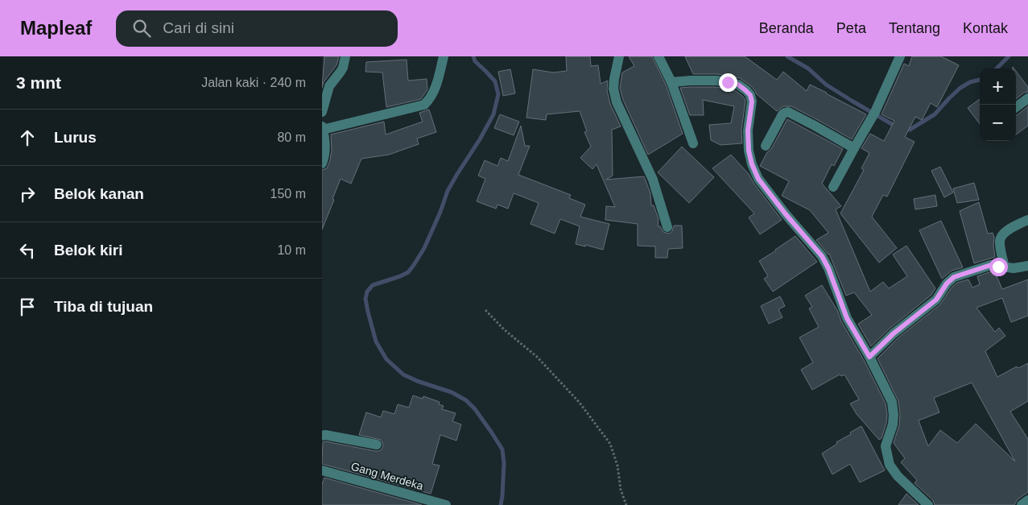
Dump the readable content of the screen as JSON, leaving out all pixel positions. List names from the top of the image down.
{
  "streets": {
    "street": ["Gang Merdeka"]
  },
  "page": {
    "header": "Mapleaf",
    "search": "Cari di sini",
    "nav": [
      "Beranda",
      "Peta",
      "Tentang",
      "Kontak"
    ],
    "heading": ["3 mnt", "Jalan kaki · 240 m"],
    "map_buttons": ["+", "−"],
    "list": [
      ["Lurus", "80 m"],
      ["Belok kanan", "150 m"],
      ["Belok kiri", "10 m"],
      "Tiba di tujuan"
    ]
  }
}
